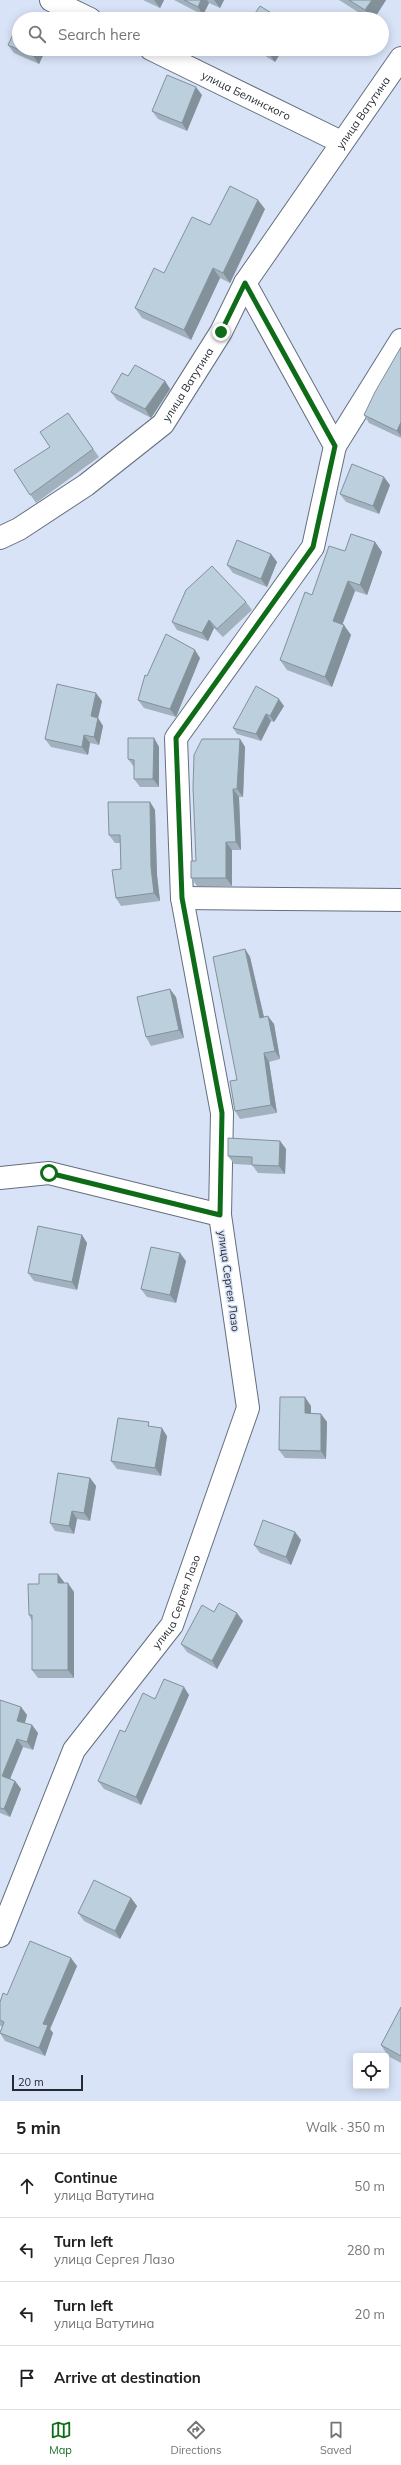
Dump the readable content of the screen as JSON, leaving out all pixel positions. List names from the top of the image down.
{
  "streets": {
    "street": ["улица Белинского", "улица Ватутина", "улица Сергея Лазо"]
  },
  "crossings": [
    ["улица Белинского", "улица Ватутина"]
  ],
  "scale_bar": "20 m",
  "page": {
    "search": "Search here",
    "scale": "20 m",
    "heading": ["5 min", "Walk · 350 m"],
    "list": [
      ["Continue", "улица Ватутина", "50 m"],
      ["Turn left", "улица Сергея Лазо", "280 m"],
      ["Turn left", "улица Ватутина", "20 m"],
      "Arrive at destination"
    ],
    "nav": ["Map", "Directions", "Saved"]
  }
}
